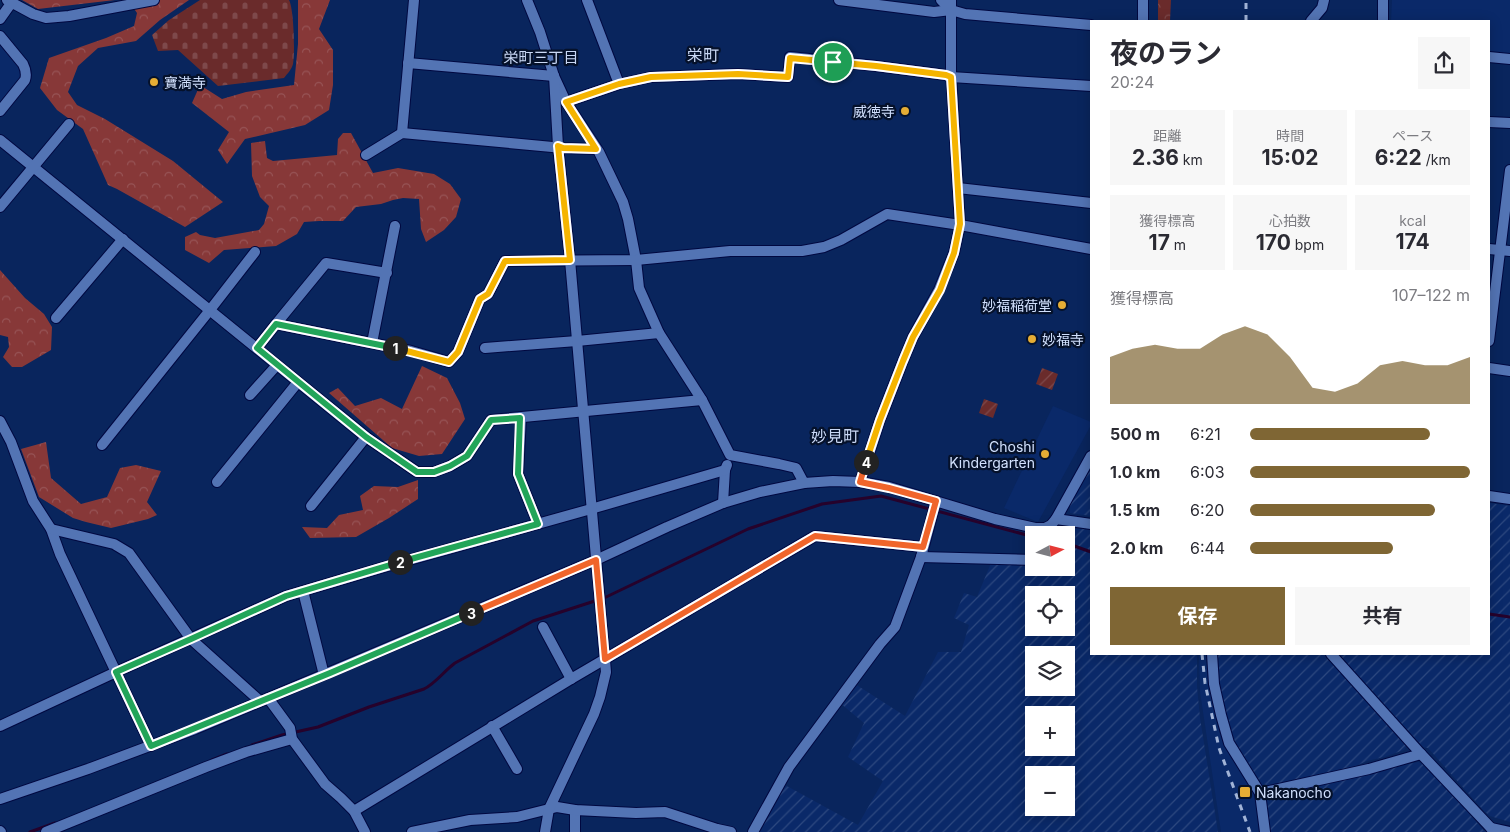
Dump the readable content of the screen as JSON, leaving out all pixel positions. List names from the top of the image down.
{
  "districts": ["栄町", "栄町三丁目", "妙見町"],
  "places": {
    "other": [
      "寶満寺",
      "威徳寺",
      "妙福稲荷堂",
      "妙福寺",
      "Choshi Kindergarten"
    ],
    "transit": ["Nakanocho"]
  },
  "north": "right",
  "page": {
    "heading": ["夜のラン", "20:24"],
    "stats": [
      ["距離", "2.36 km"],
      ["時間", "15:02"],
      ["ペース", "6:22 /km"],
      ["獲得標高", "17 m"],
      ["心拍数", "170 bpm"],
      ["kcal", "174"]
    ],
    "chart": ["獲得標高", "107–122 m"],
    "pins": [
      "1",
      "4",
      "2",
      "3"
    ],
    "list": [
      {
        "name": "500 m",
        "note": "6:21"
      },
      {
        "name": "1.0 km",
        "note": "6:03"
      },
      {
        "name": "1.5 km",
        "note": "6:20"
      },
      {
        "name": "2.0 km",
        "note": "6:44"
      }
    ],
    "map_buttons": ["+", "−"],
    "buttons": ["保存", "共有"]
  }
}
